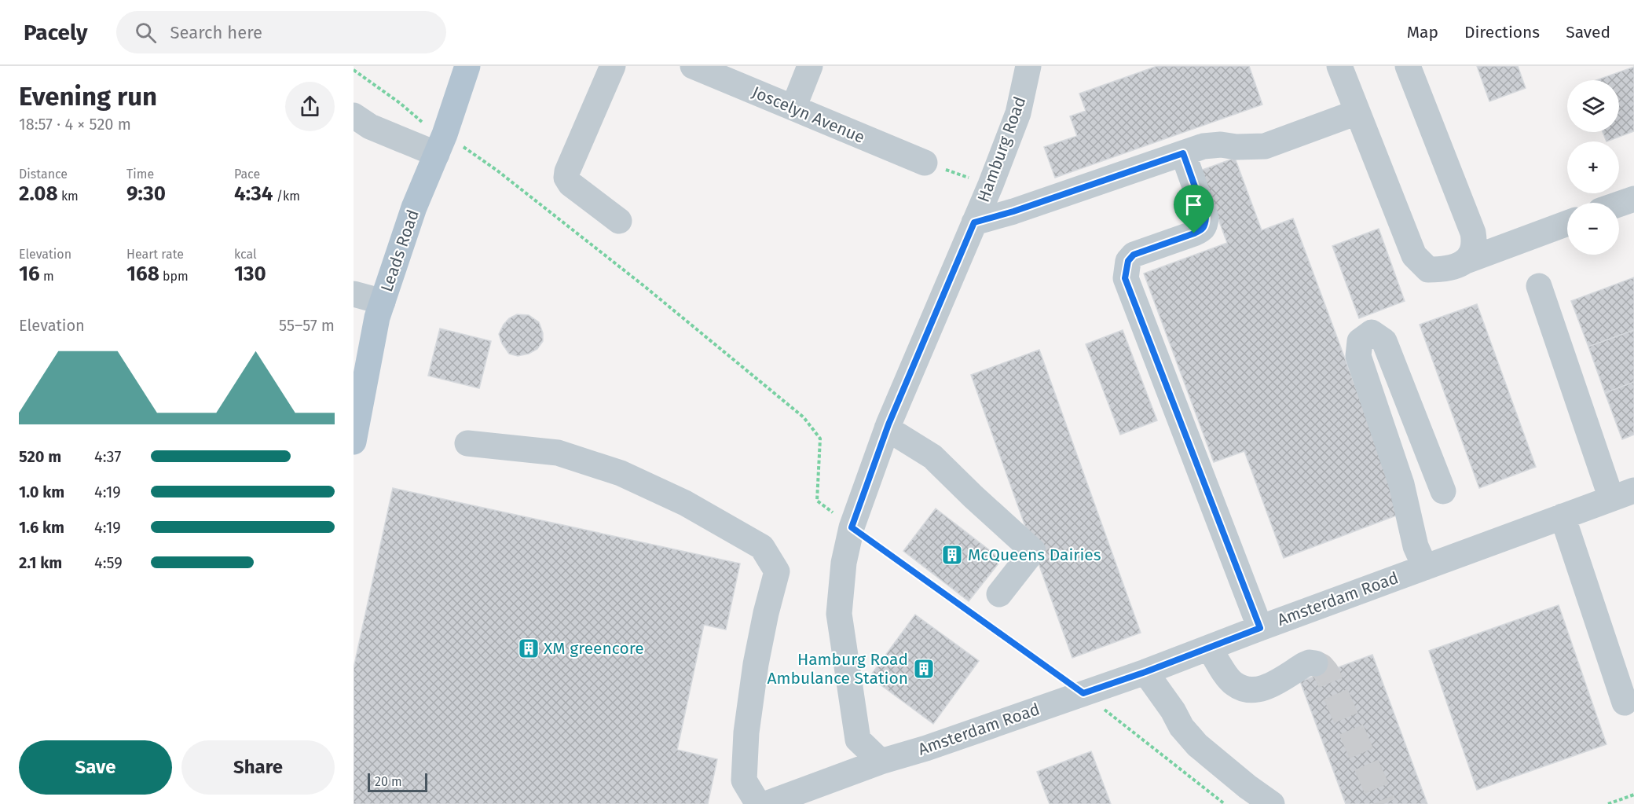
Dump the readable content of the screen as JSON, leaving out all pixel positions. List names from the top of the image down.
{
  "streets": {
    "main road": ["Leads Road"],
    "street": ["Joscelyn Avenue", "Hamburg Road", "Amsterdam Road"]
  },
  "crossings": [
    ["Hamburg Road", "Amsterdam Road"]
  ],
  "places": {
    "building": ["McQueens Dairies", "XM greencore", "Hamburg Road Ambulance Station"]
  },
  "scale_bar": "20 m",
  "page": {
    "header": "Pacely",
    "search": "Search here",
    "nav": ["Map", "Directions", "Saved"],
    "heading": ["Evening run", "18:57 · 4 × 520 m"],
    "map_buttons": ["+", "−"],
    "stats": [
      ["Distance", "2.08 km"],
      ["Time", "9:30"],
      ["Pace", "4:34 /km"],
      ["Elevation", "16 m"],
      ["Heart rate", "168 bpm"],
      ["kcal", "130"]
    ],
    "chart": ["Elevation", "55–57 m"],
    "list": [
      {
        "name": "520 m",
        "note": "4:37"
      },
      {
        "name": "1.0 km",
        "note": "4:19"
      },
      {
        "name": "1.6 km",
        "note": "4:19"
      },
      {
        "name": "2.1 km",
        "note": "4:59"
      }
    ],
    "buttons": ["Save", "Share"],
    "scale": "20 m"
  }
}
